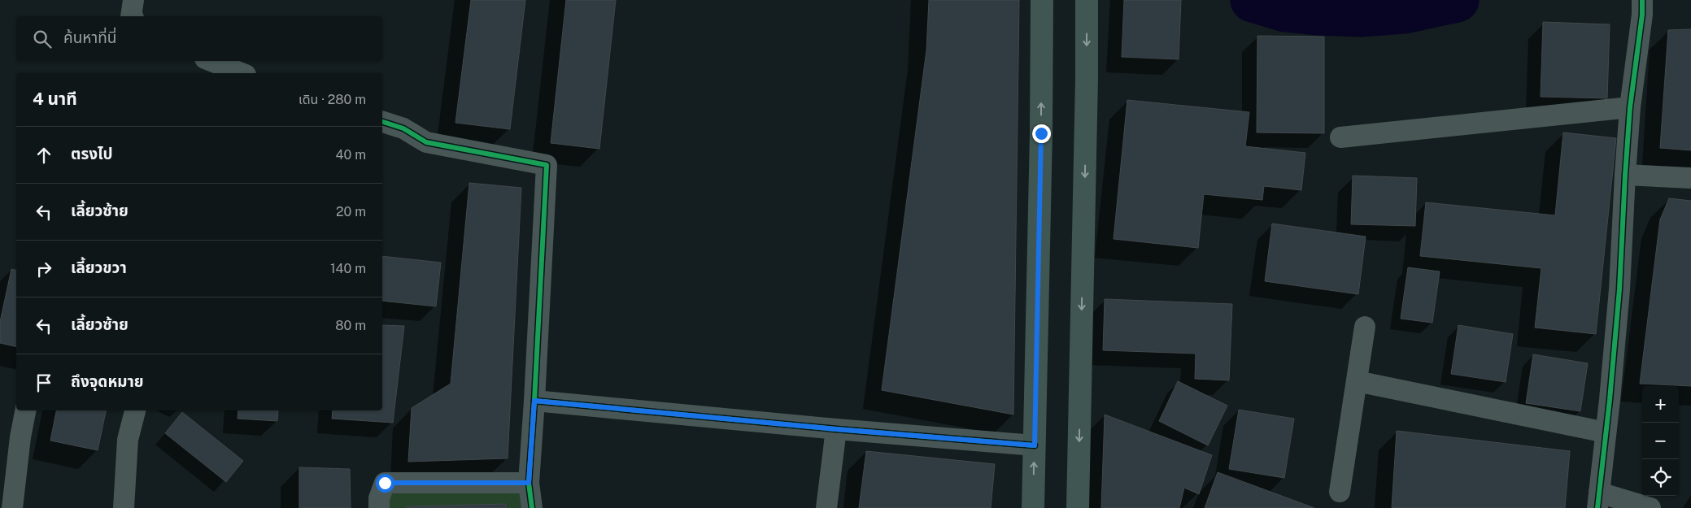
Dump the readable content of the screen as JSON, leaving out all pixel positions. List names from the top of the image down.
{
  "page": {
    "search": "ค้นหาที่นี่",
    "heading": ["4 นาที", "เดิน · 280 m"],
    "list": [
      ["ตรงไป", "40 m"],
      ["เลี้ยวซ้าย", "20 m"],
      ["เลี้ยวขวา", "140 m"],
      ["เลี้ยวซ้าย", "80 m"],
      "ถึงจุดหมาย"
    ],
    "map_buttons": ["+", "−"]
  }
}
